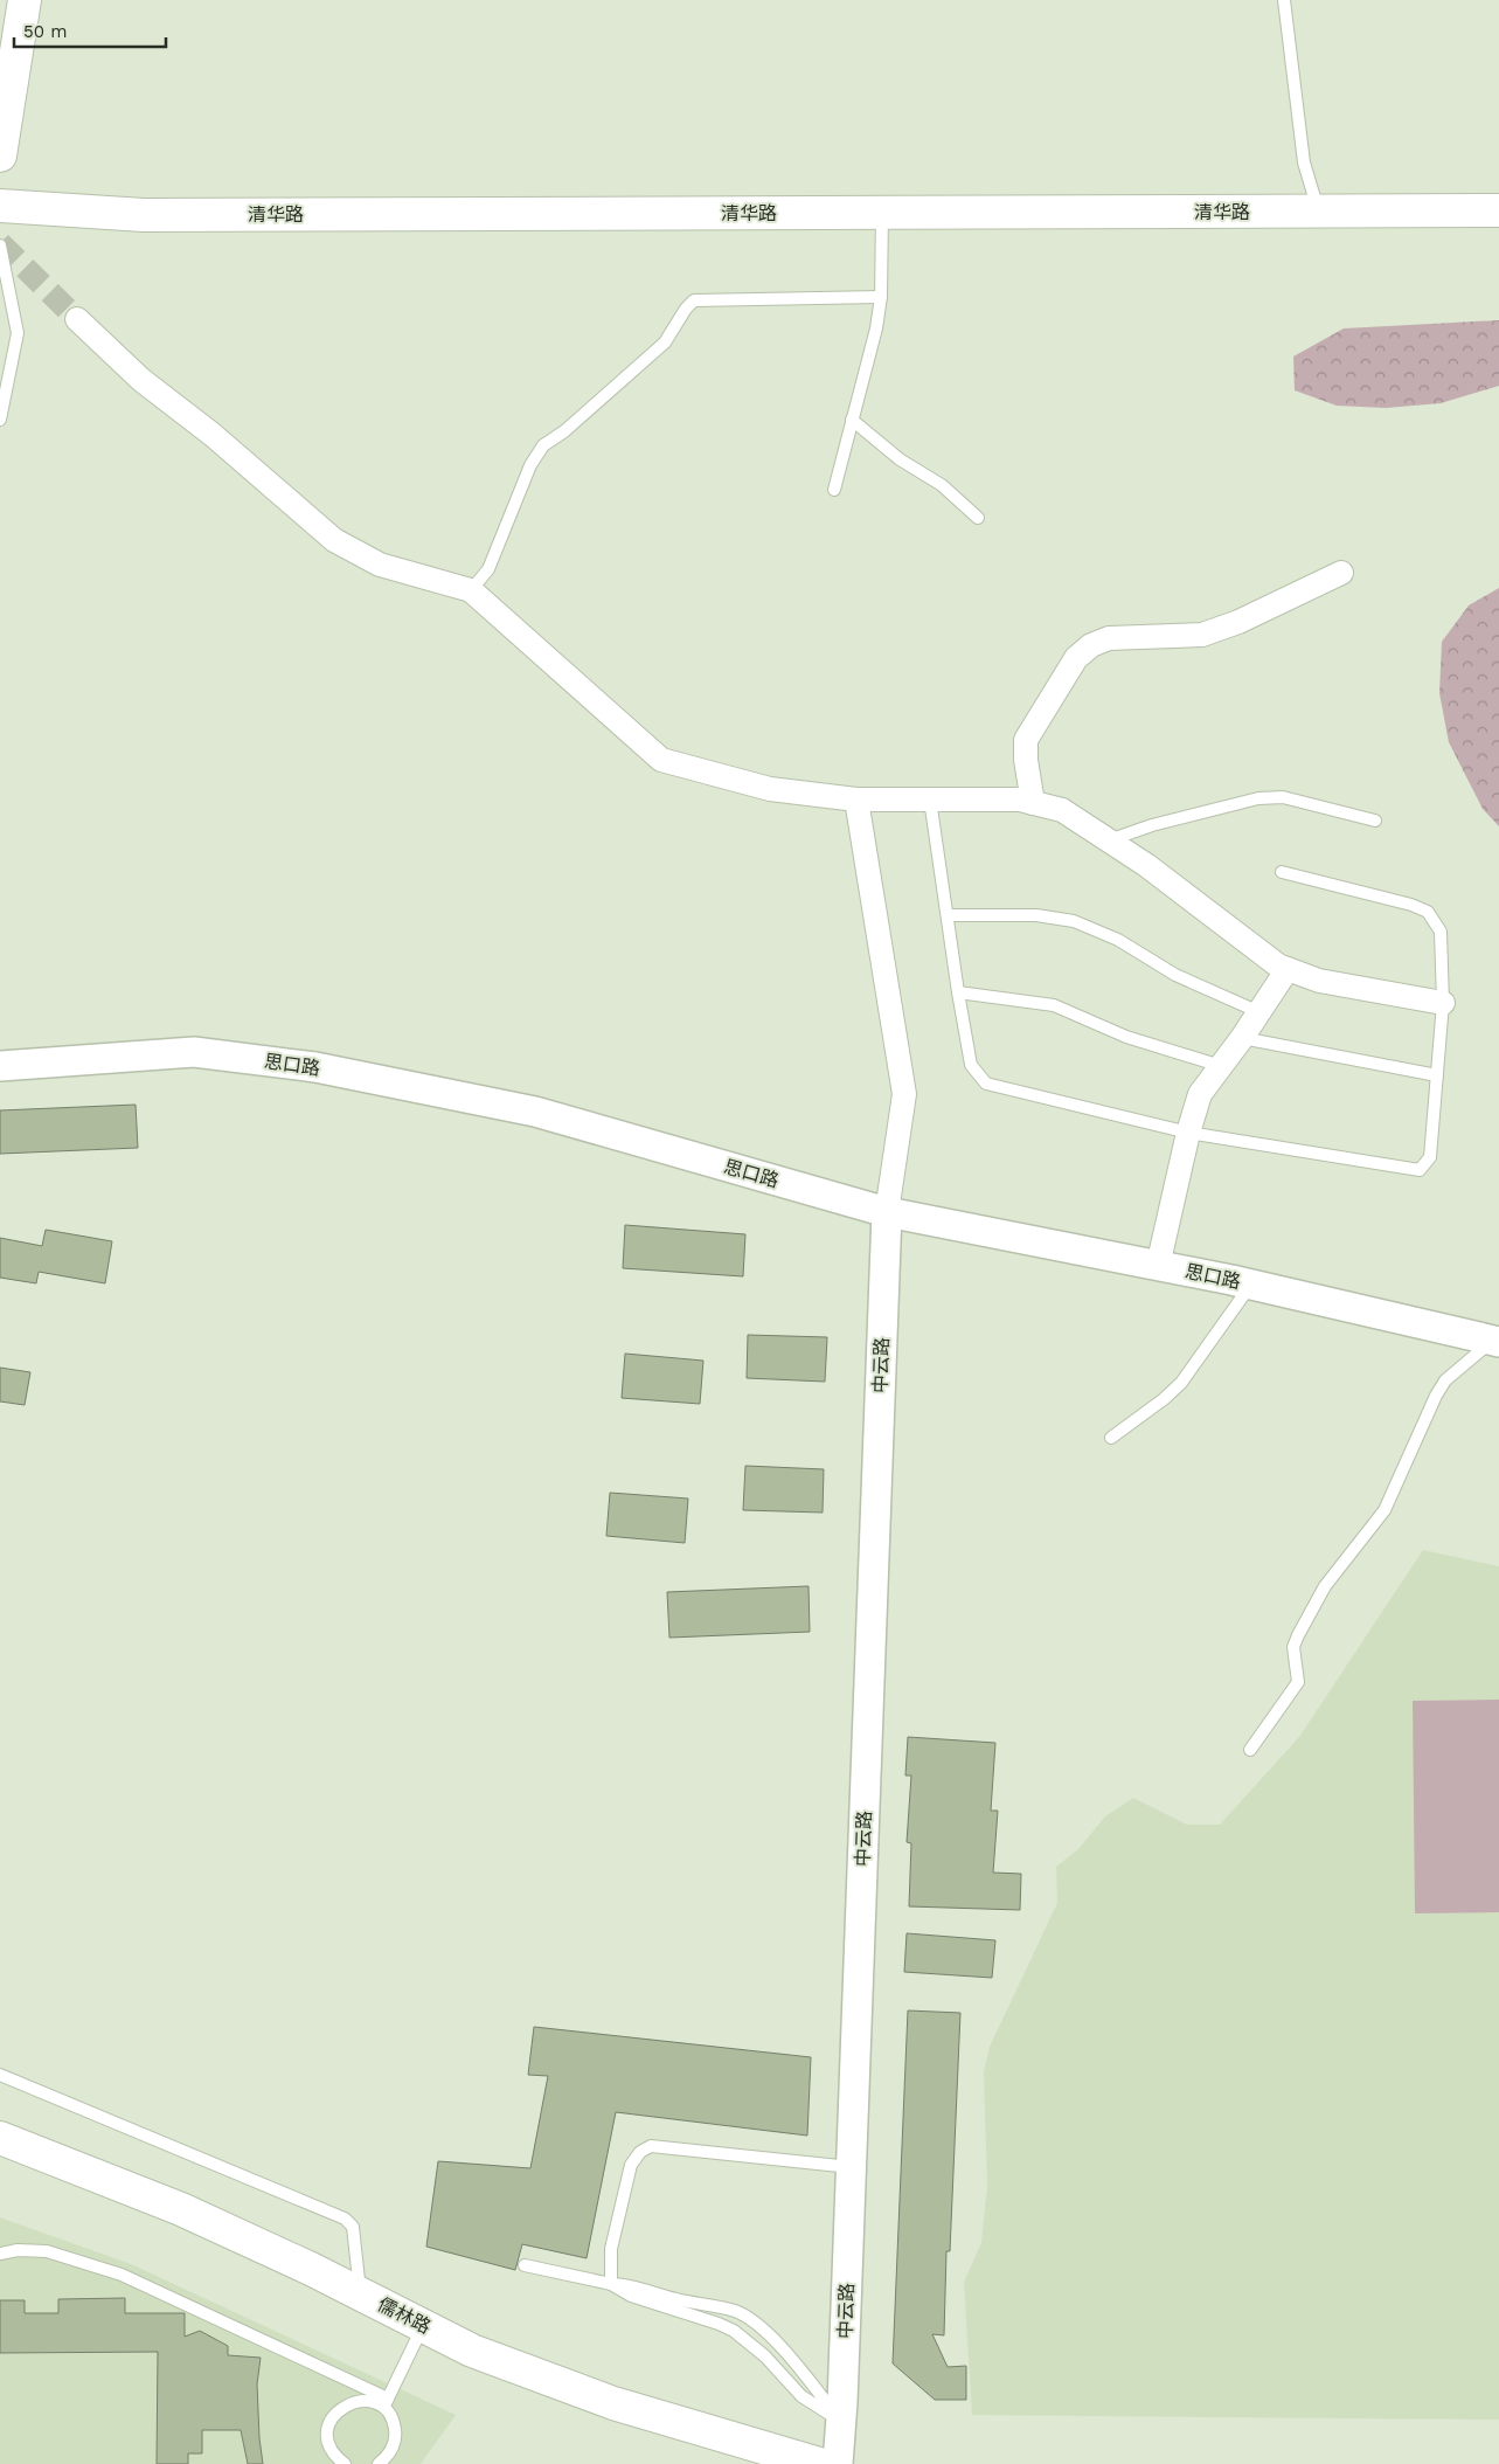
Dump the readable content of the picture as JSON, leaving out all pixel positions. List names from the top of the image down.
{
  "streets": {
    "main road": ["清华路", "儒林路"],
    "street": ["思口路", "中云路"]
  },
  "crossings": [
    ["思口路", "中云路"]
  ],
  "scale_bar": "50 m"
}
